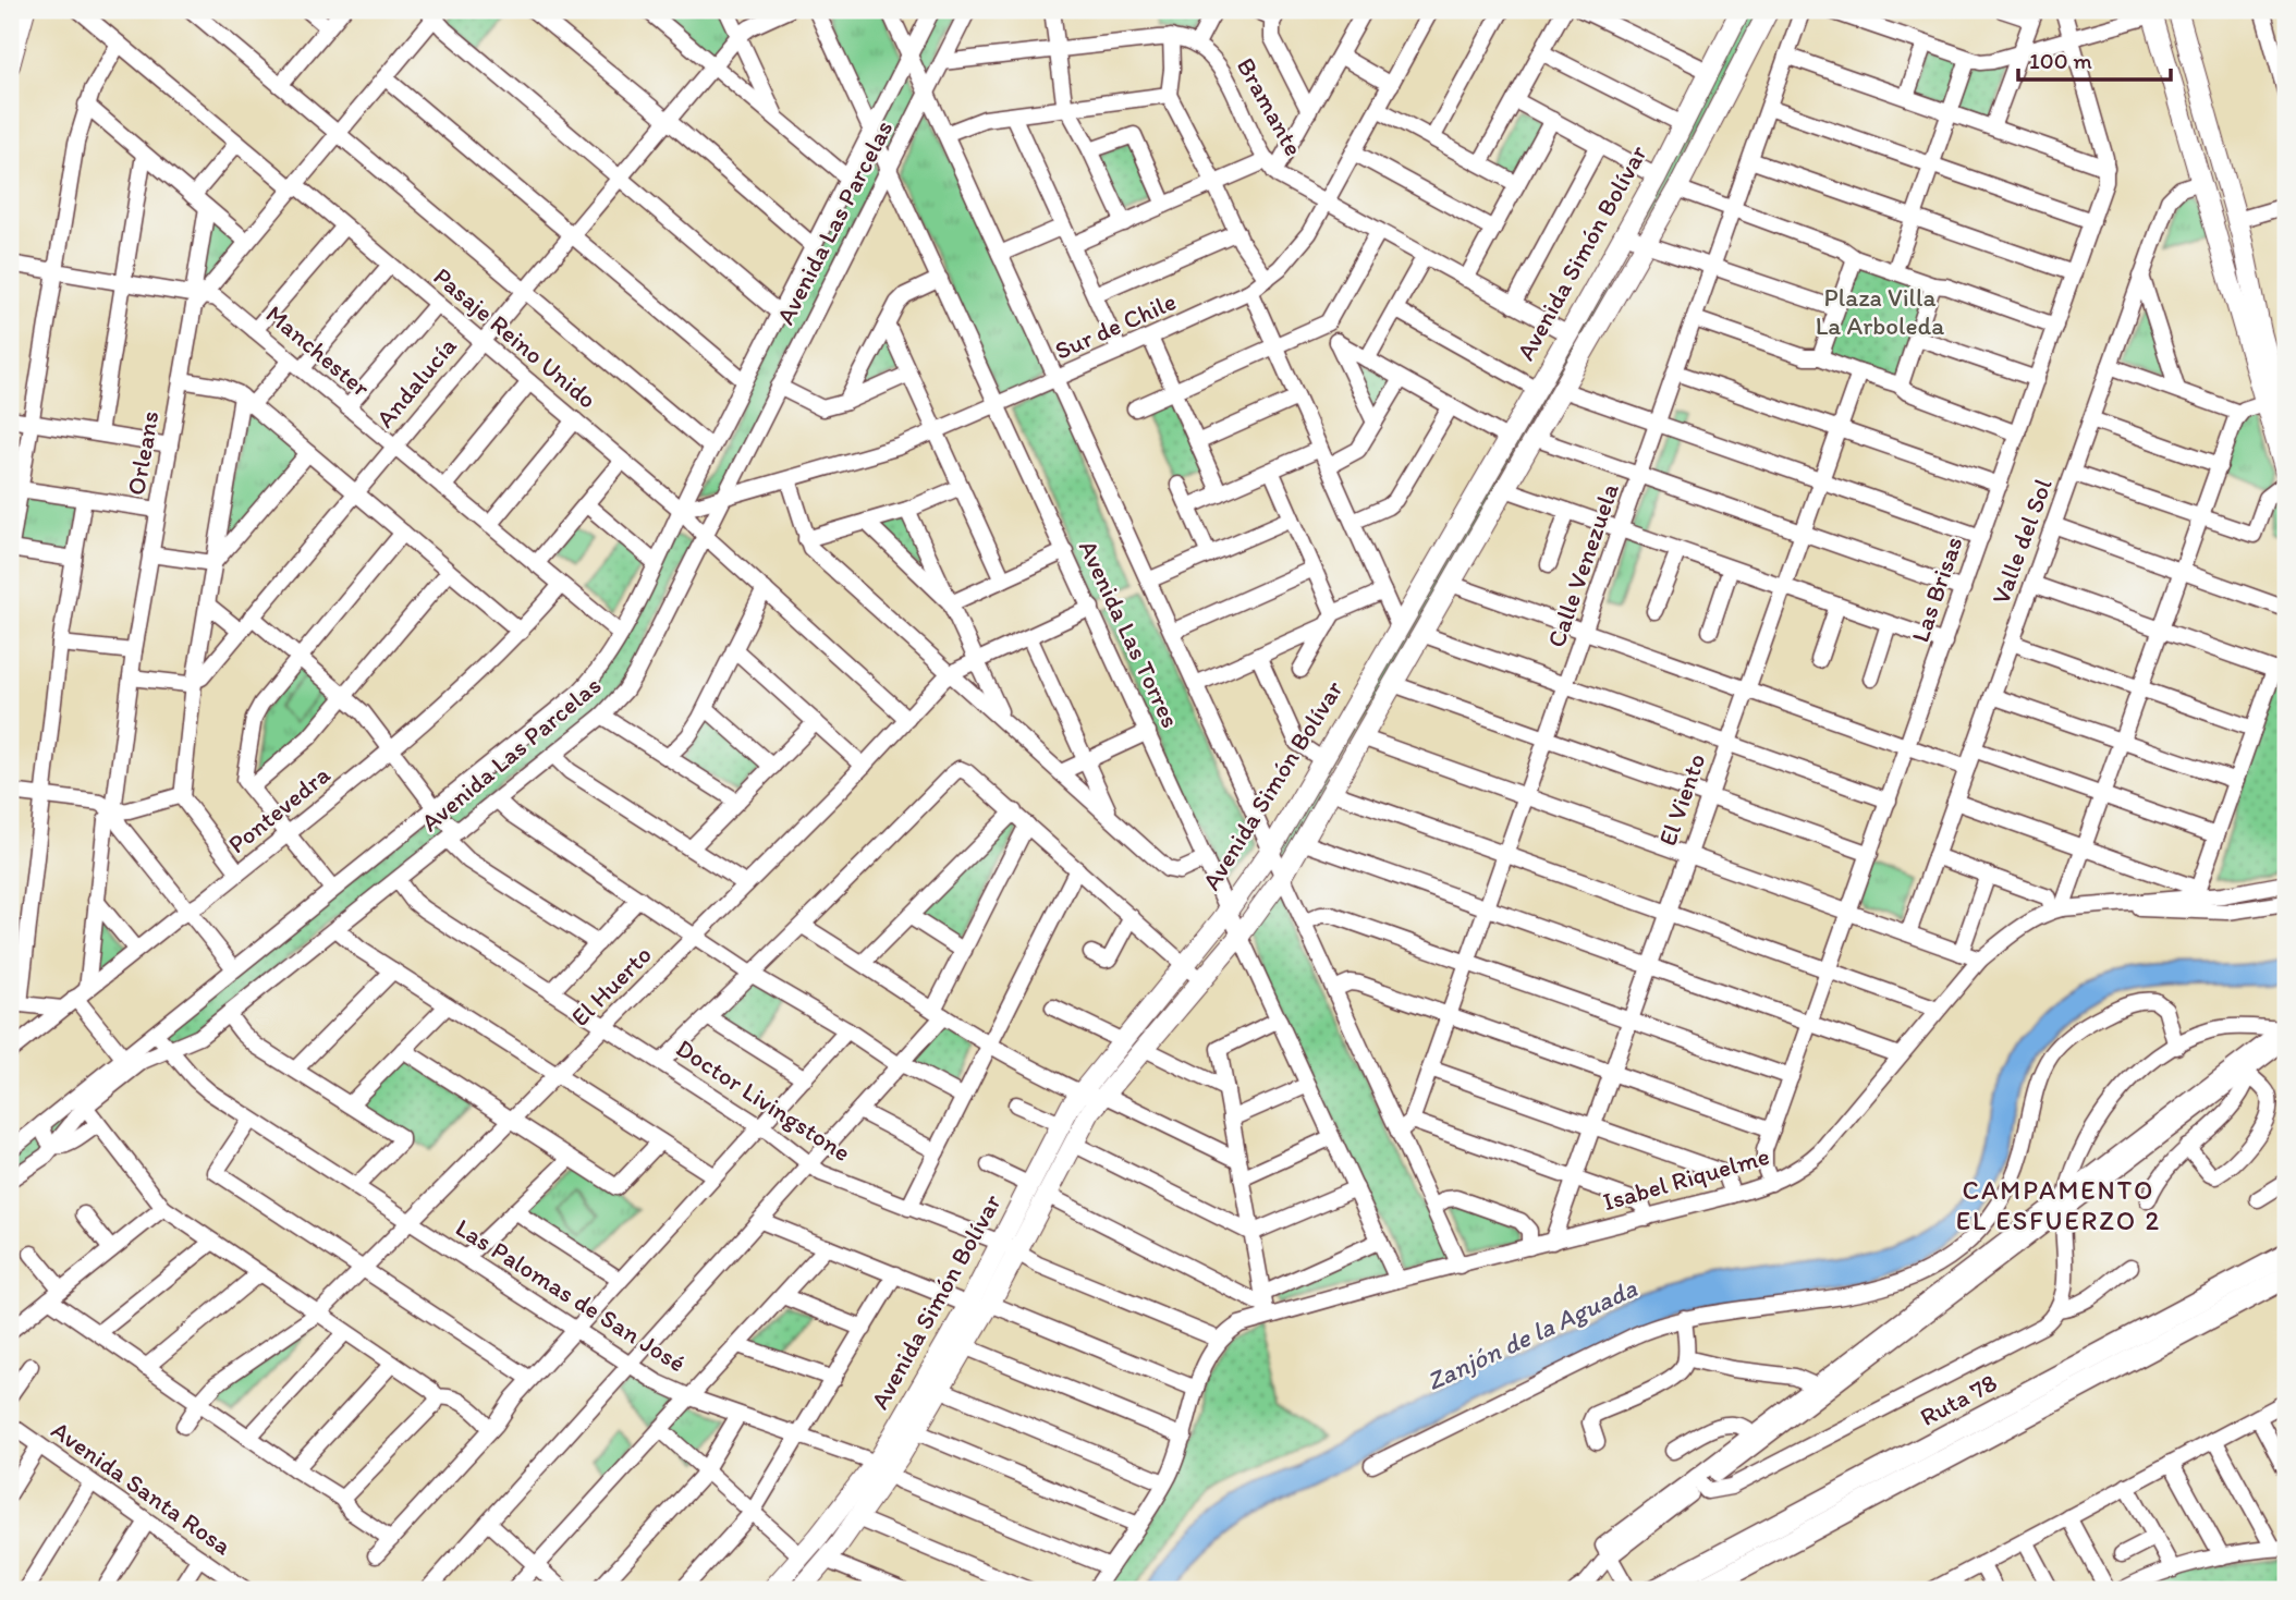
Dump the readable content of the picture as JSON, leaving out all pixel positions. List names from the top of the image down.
{
  "streets": {
    "highway": ["Ruta 78"],
    "main road": ["Avenida Simón Bolívar"],
    "street": [
      "Bramante",
      "Avenida Las Parcelas",
      "Sur de Chile",
      "Pasaje Reino Unido",
      "Manchester",
      "Andalucía",
      "Orleans",
      "Valle del Sol",
      "Calle Venezuela",
      "Las Brisas",
      "Avenida Las Torres",
      "El Viento",
      "Pontevedra",
      "El Huerto",
      "Doctor Livingstone",
      "Isabel Riquelme",
      "Las Palomas de San José",
      "Avenida Santa Rosa"
    ]
  },
  "crossings": [
    ["Bramante", "Avenida Las Parcelas"],
    ["Bramante", "Avenida Simón Bolívar"],
    ["Bramante", "Sur de Chile"],
    ["Avenida Las Parcelas", "Sur de Chile"],
    ["Avenida Las Parcelas", "Pasaje Reino Unido"],
    ["Avenida Las Parcelas", "Manchester"],
    ["Avenida Las Parcelas", "Avenida Las Torres"],
    ["Avenida Las Parcelas", "Doctor Livingstone"],
    ["Avenida Las Parcelas", "Las Palomas de San José"],
    ["Avenida Simón Bolívar", "Avenida Las Torres"],
    ["Avenida Simón Bolívar", "Doctor Livingstone"],
    ["Avenida Simón Bolívar", "Las Palomas de San José"],
    ["Sur de Chile", "Pasaje Reino Unido"],
    ["Sur de Chile", "Avenida Las Torres"],
    ["Pasaje Reino Unido", "Andalucía"],
    ["Pasaje Reino Unido", "Orleans"],
    ["Pasaje Reino Unido", "El Huerto"],
    ["Manchester", "Andalucía"],
    ["Manchester", "Orleans"],
    ["Manchester", "Pontevedra"],
    ["Orleans", "Pontevedra"],
    ["Las Brisas", "Isabel Riquelme"],
    ["Avenida Las Torres", "El Huerto"],
    ["Avenida Las Torres", "Isabel Riquelme"],
    ["El Viento", "Isabel Riquelme"],
    ["El Huerto", "Doctor Livingstone"],
    ["El Huerto", "Las Palomas de San José"]
  ],
  "districts": ["CAMPAMENTO EL ESFUERZO 2"],
  "water": ["Zanjón de la Aguada"],
  "parks": ["Plaza Villa La Arboleda"],
  "scale_bar": "100 m"
}
